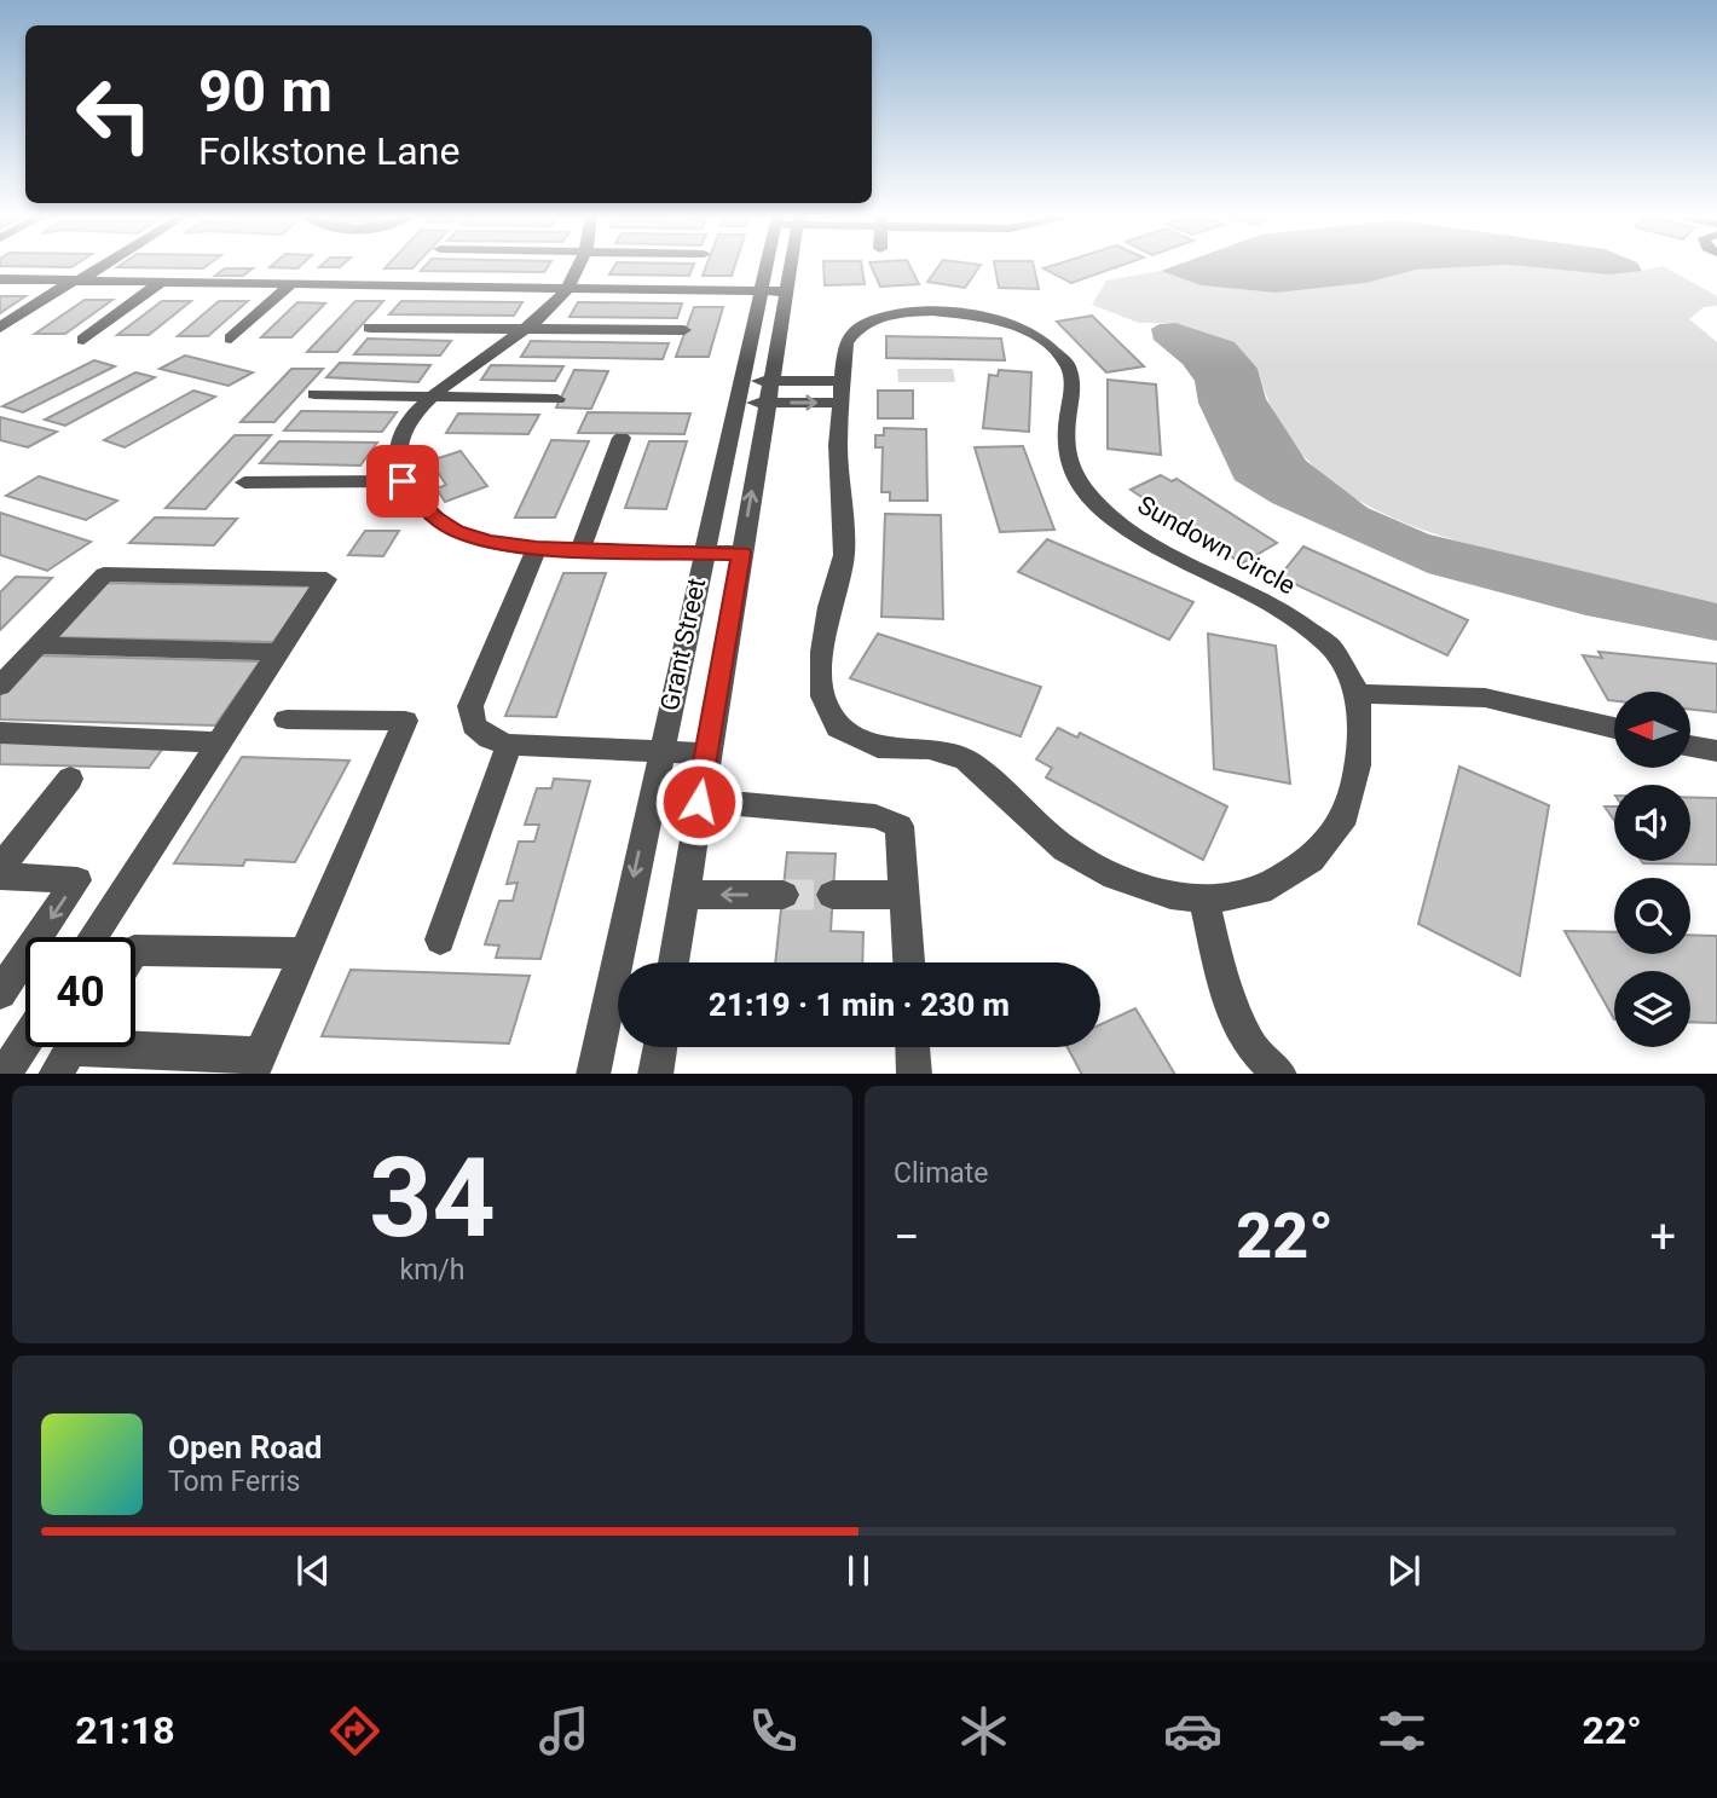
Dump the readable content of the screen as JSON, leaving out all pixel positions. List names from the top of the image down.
{
  "streets": {
    "street": ["Sundown Circle", "Grant Street"]
  },
  "north": "left",
  "page": {
    "turn": ["90 m", "Folkstone Lane"],
    "limit": "40",
    "trip": "21:19 · 1 min · 230 m",
    "tile": [
      ["34", "km/h"],
      "Climate"
    ],
    "heat": ["−", "22°", "+"],
    "song": ["Open Road", "Tom Ferris"],
    "tabs": ["21:18", "22°"]
  }
}
